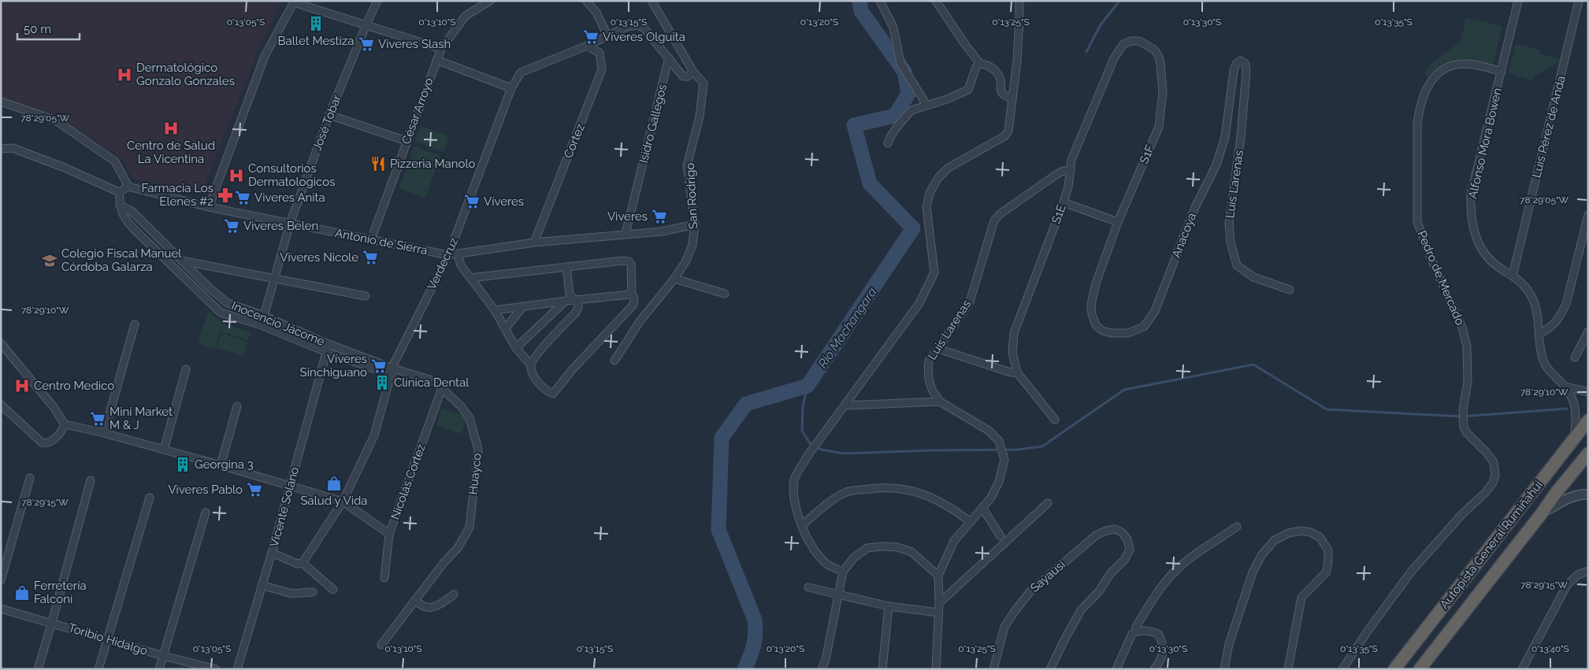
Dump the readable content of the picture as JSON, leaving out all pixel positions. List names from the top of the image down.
{
  "streets": {
    "highway": ["Autopista General Rumiñahui"],
    "street": [
      "César Arroyo",
      "José Tobar",
      "Isidro Gallegos",
      "Luis Pérez de Anda",
      "Cortez",
      "Alfonso Mora Bowen",
      "S1F",
      "Luis Larenas",
      "San Rodrigo",
      "S1E",
      "Anacoya",
      "Antonio de Sierra",
      "Verdecruz",
      "Pedro de Mercado",
      "Inocencio Jácome",
      "Huayco",
      "Nicolás Cortez",
      "Vicente Solano",
      "Sayausi",
      "Toribio Hidalgo"
    ]
  },
  "crossings": [
    ["César Arroyo", "Antonio de Sierra"],
    ["José Tobar", "Antonio de Sierra"],
    ["José Tobar", "Inocencio Jácome"],
    ["Isidro Gallegos", "Antonio de Sierra"],
    ["Isidro Gallegos", "Verdecruz"],
    ["Luis Pérez de Anda", "Alfonso Mora Bowen"],
    ["Cortez", "Antonio de Sierra"],
    ["Cortez", "Verdecruz"],
    ["Alfonso Mora Bowen", "Pedro de Mercado"],
    ["Alfonso Mora Bowen", "Autopista General Rumiñahui"],
    ["S1F", "S1E"],
    ["S1F", "Anacoya"],
    ["Luis Larenas", "S1E"],
    ["Luis Larenas", "Anacoya"],
    ["San Rodrigo", "Antonio de Sierra"],
    ["Antonio de Sierra", "Verdecruz"],
    ["Verdecruz", "Inocencio Jácome"],
    ["Inocencio Jácome", "Huayco"],
    ["Inocencio Jácome", "Nicolás Cortez"],
    ["Inocencio Jácome", "Vicente Solano"],
    ["Huayco", "Nicolás Cortez"]
  ],
  "water": ["Rio Machangara"],
  "places": {
    "building": ["Ballet Mestiza", "Clínica Dental", "Georgina 3"],
    "supermarket": [
      "Víveres Olguita",
      "Viveres Slash",
      "Viveres Anita",
      "Víveres",
      "Viveres",
      "Viveres Belen",
      "Viveres Nicole",
      "Víveres Sinchiguano",
      "Mini Market M & J",
      "Viveres Pablo"
    ],
    "hospital": [
      "Dermatológico Gonzalo Gonzales",
      "Centro de Salud La Vicentina",
      "Consultorios Dermatologicos",
      "Centro Medico"
    ],
    "restaurant": ["Pizzeria Manolo"],
    "pharmacy": ["Farmacia Los Elenes #2"],
    "school or university": ["Colegio Fiscal Manuel Córdoba Galarza"],
    "shop": ["Salud y Vida", "Ferretería Falconí"]
  },
  "scale_bar": "50 m",
  "coordinates": [
    "0°13'05\"S",
    "0°13'10\"S",
    "0°13'15\"S",
    "0°13'20\"S",
    "0°13'25\"S",
    "0°13'30\"S",
    "0°13'35\"S",
    "78°29'05\"W",
    "78°29'10\"W",
    "78°29'15\"W",
    "0°13'40\"S"
  ]
}
